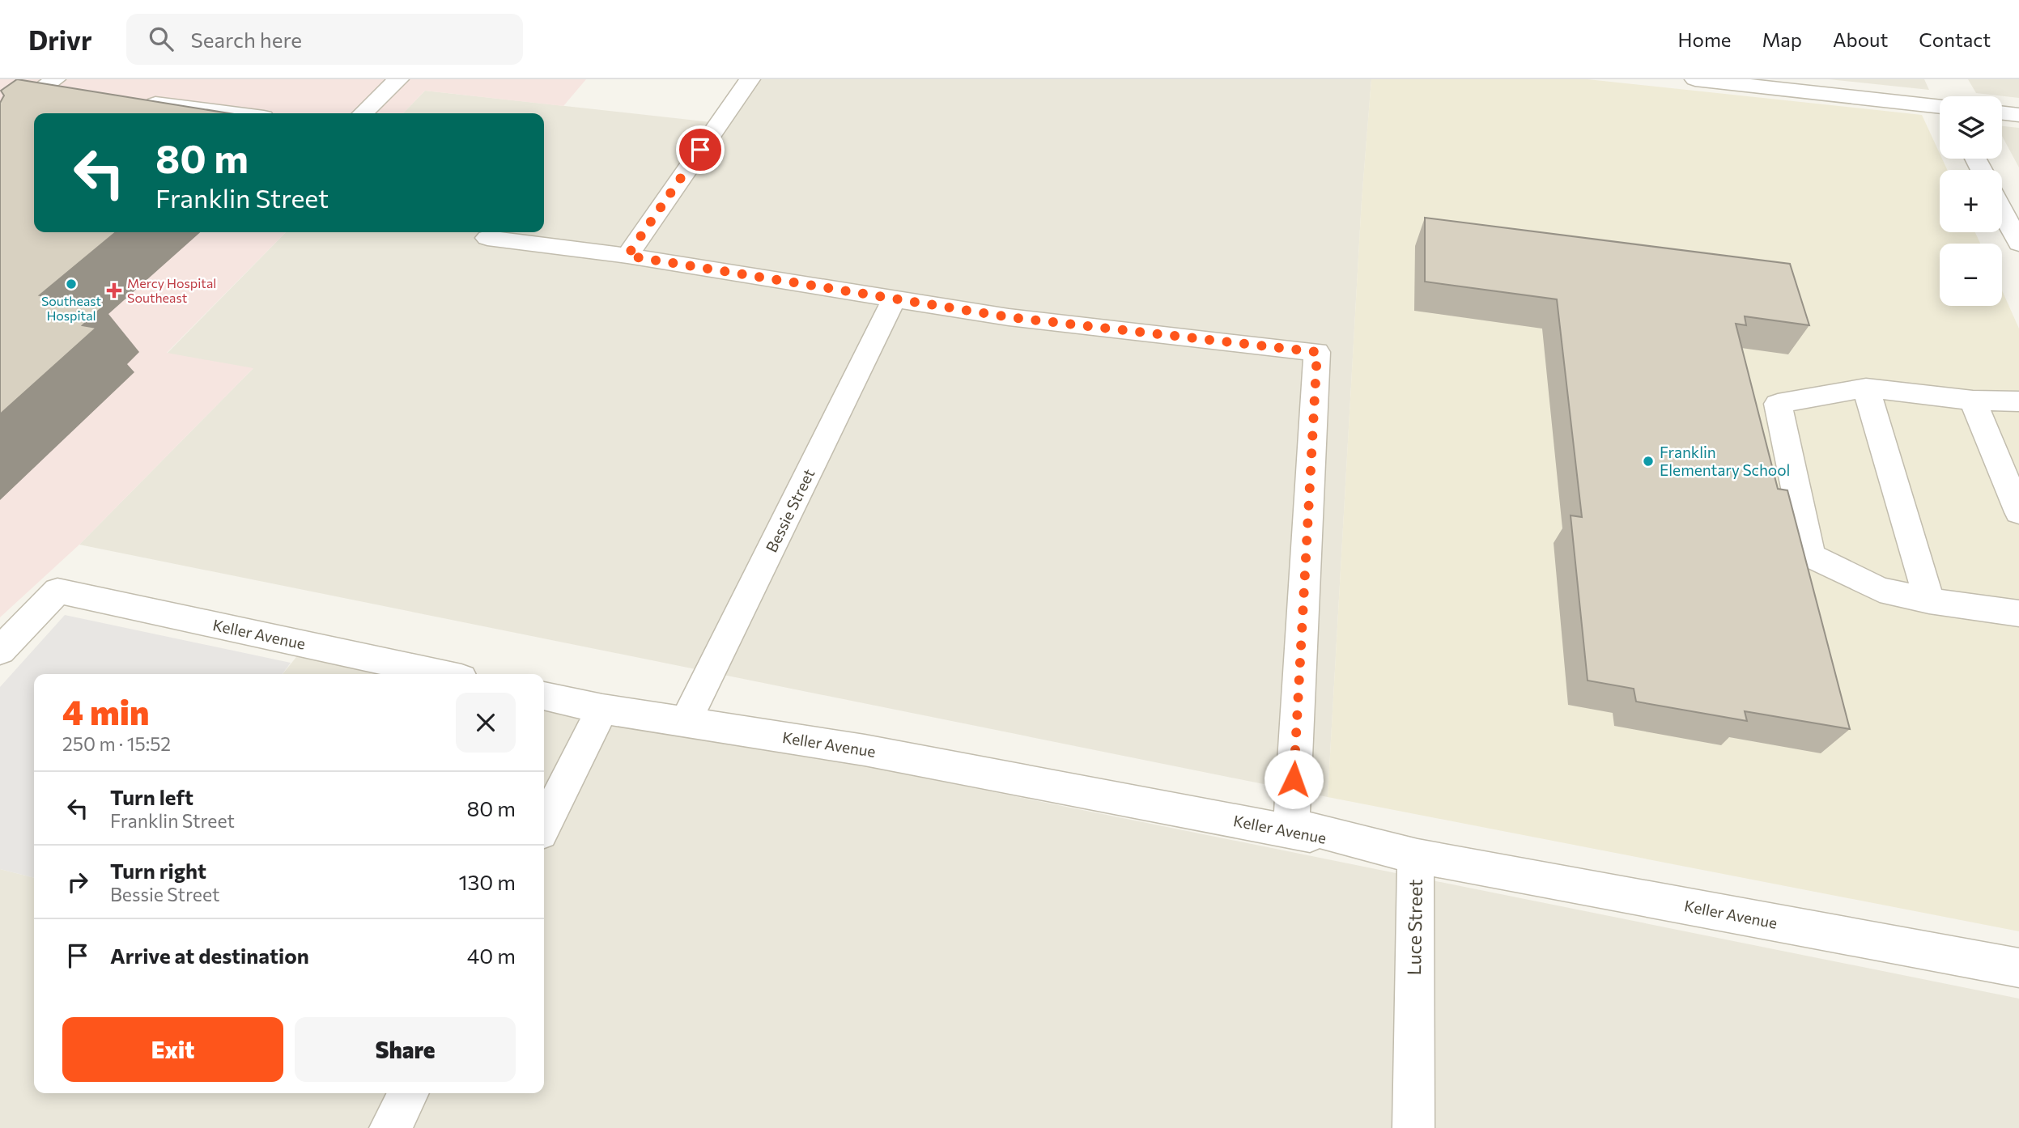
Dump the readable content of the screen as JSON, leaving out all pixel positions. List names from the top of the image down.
{
  "streets": {
    "street": ["Bessie Street", "Keller Avenue", "Luce Street"]
  },
  "crossings": [
    ["Bessie Street", "Keller Avenue"],
    ["Keller Avenue", "Luce Street"]
  ],
  "places": {
    "other": ["Southeast Hospital", "Franklin Elementary School"],
    "health": ["Mercy Hospital Southeast"]
  },
  "page": {
    "header": "Drivr",
    "search": "Search here",
    "nav": [
      "Home",
      "Map",
      "About",
      "Contact"
    ],
    "map_buttons": ["+", "−"],
    "turn": ["80 m", "Franklin Street"],
    "heading": ["4 min", "250 m · 15:52"],
    "list": [
      {
        "name": "Turn left",
        "note": "Franklin Street",
        "value": "80 m"
      },
      {
        "name": "Turn right",
        "note": "Bessie Street",
        "value": "130 m"
      },
      {
        "name": "Arrive at destination",
        "value": "40 m"
      }
    ],
    "buttons": ["Exit", "Share"]
  }
}
